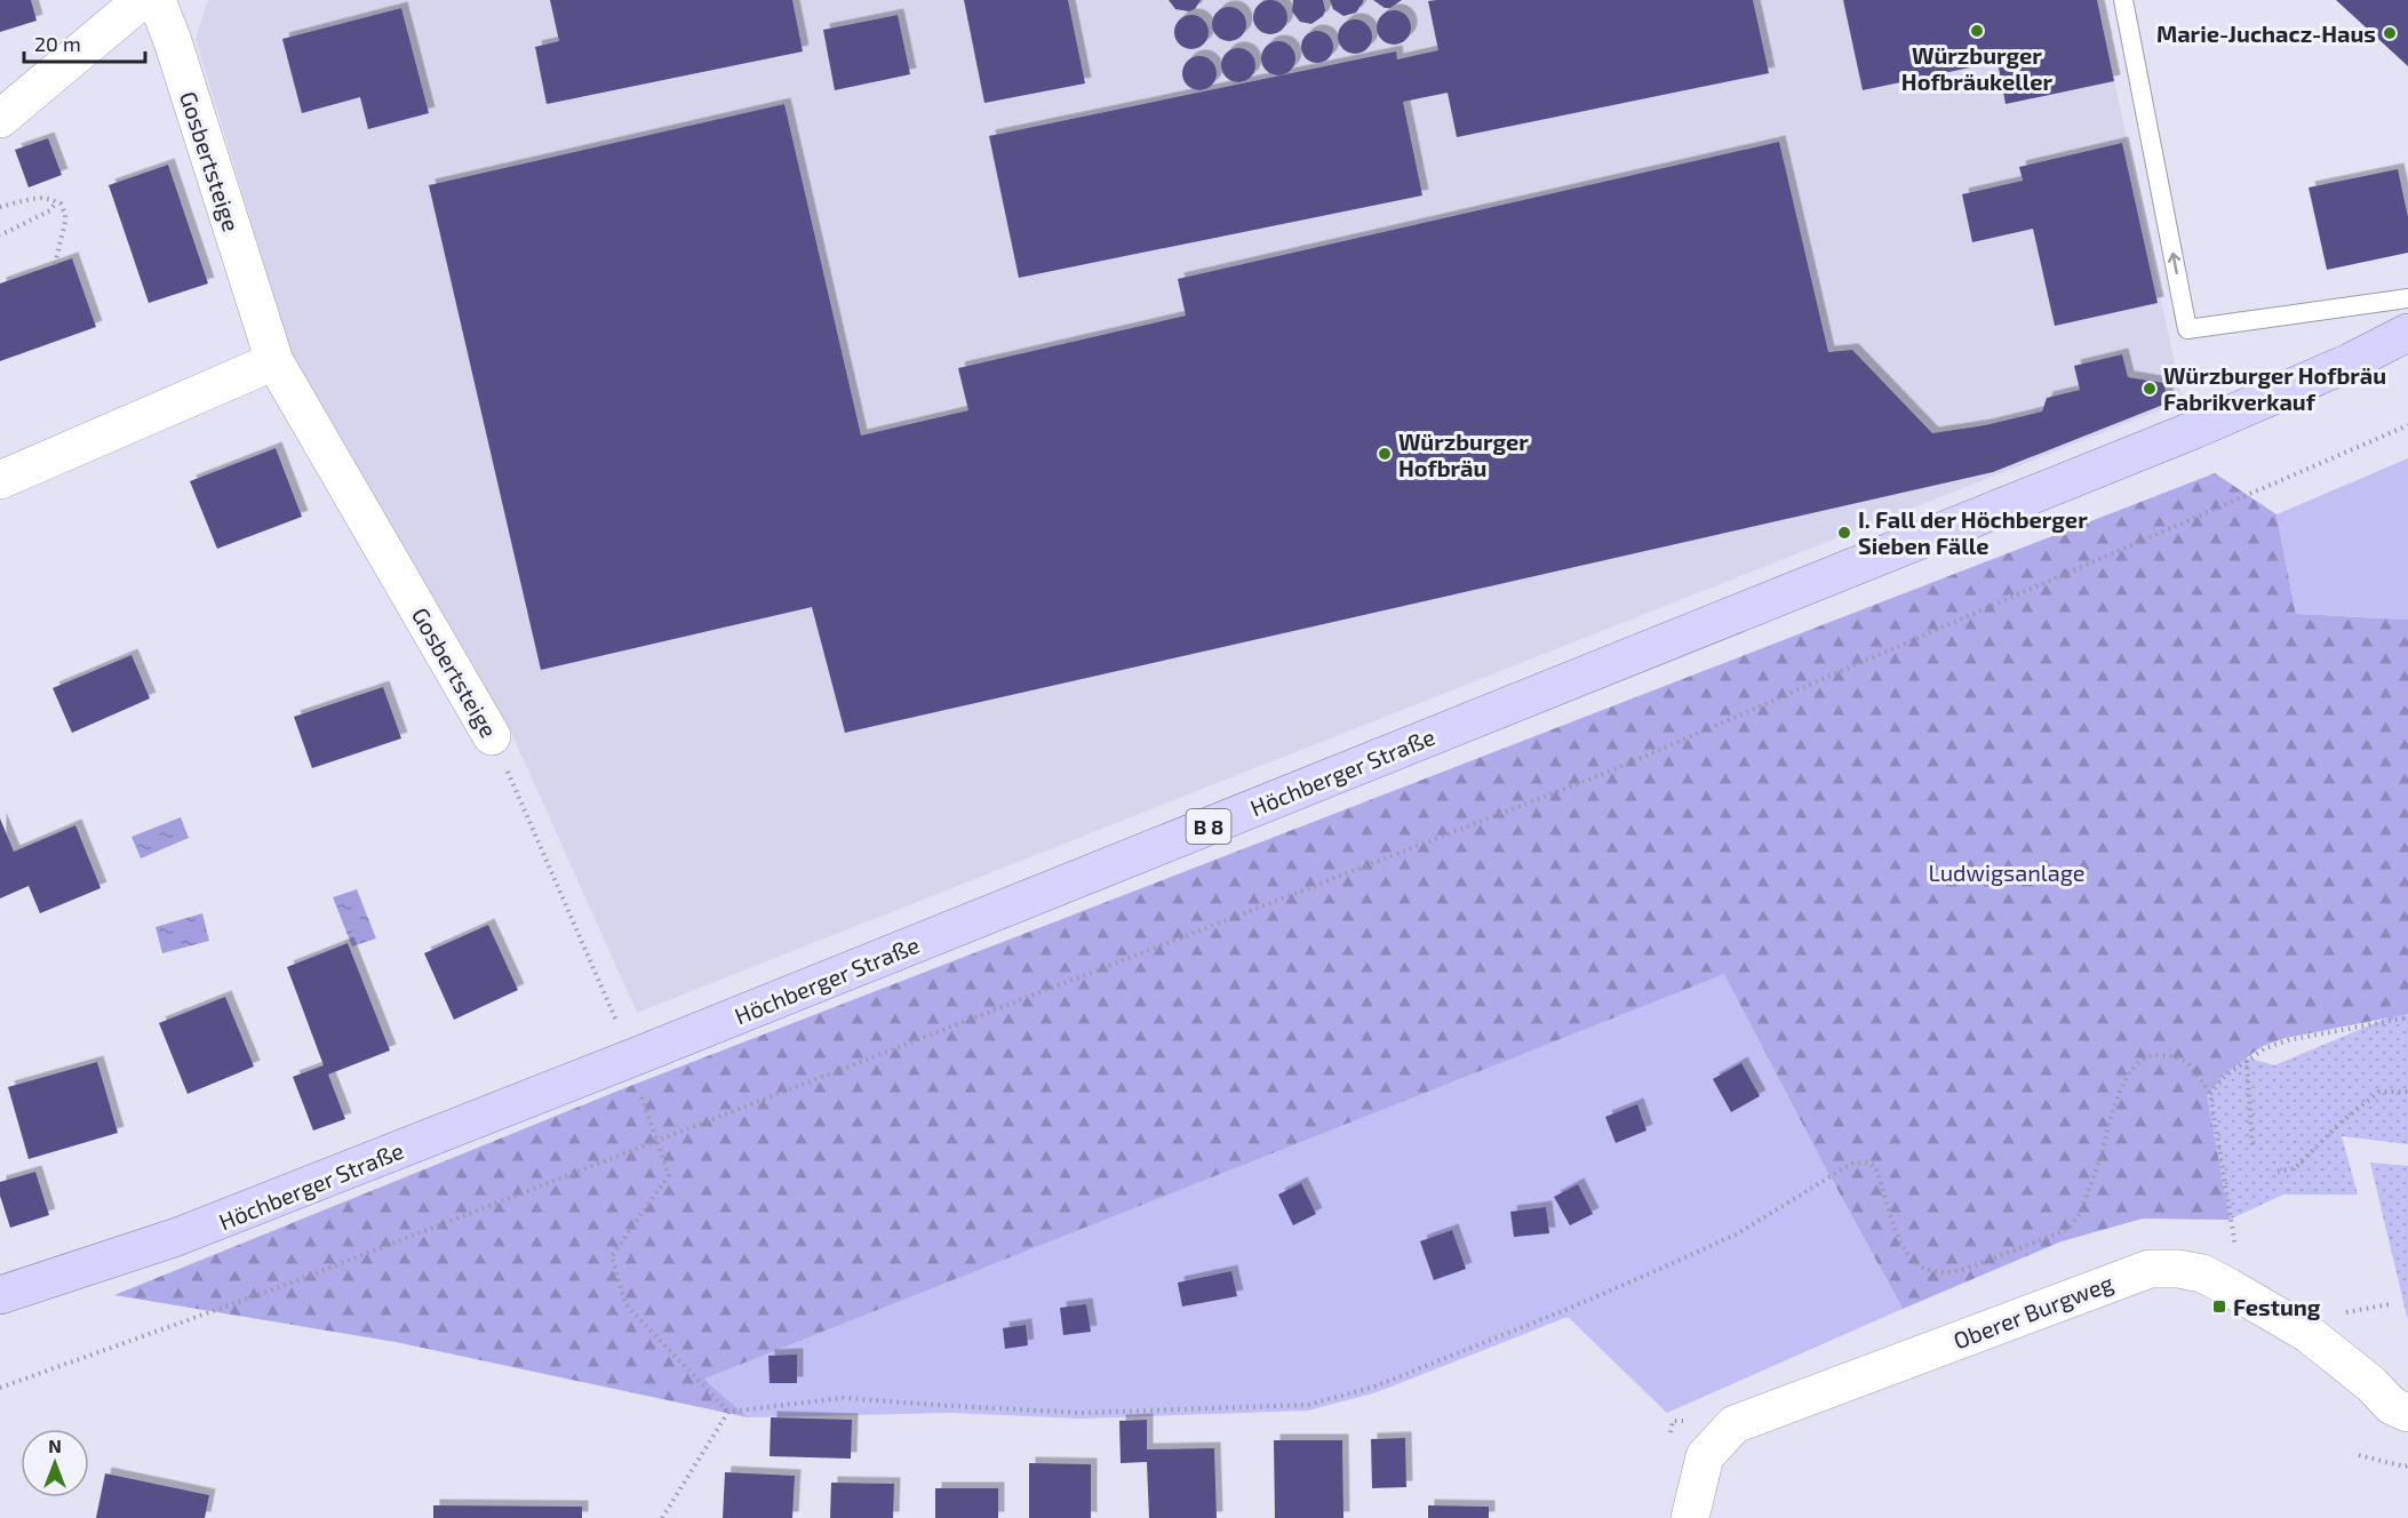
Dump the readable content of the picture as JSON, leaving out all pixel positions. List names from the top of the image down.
{
  "streets": {
    "main road": ["Höchberger Straße", "B 8"],
    "street": ["Gosbertsteige", "Oberer Burgweg"]
  },
  "parks": ["Ludwigsanlage"],
  "places": {
    "other": [
      "Würzburger Hofbräukeller",
      "Marie-Juchacz-Haus",
      "Würzburger Hofbräu Fabrikverkauf",
      "Würzburger Hofbräu",
      "I. Fall der Höchberger Sieben Fälle"
    ],
    "transit": ["Festung"]
  },
  "scale_bar": "20 m",
  "north": "top"
}
